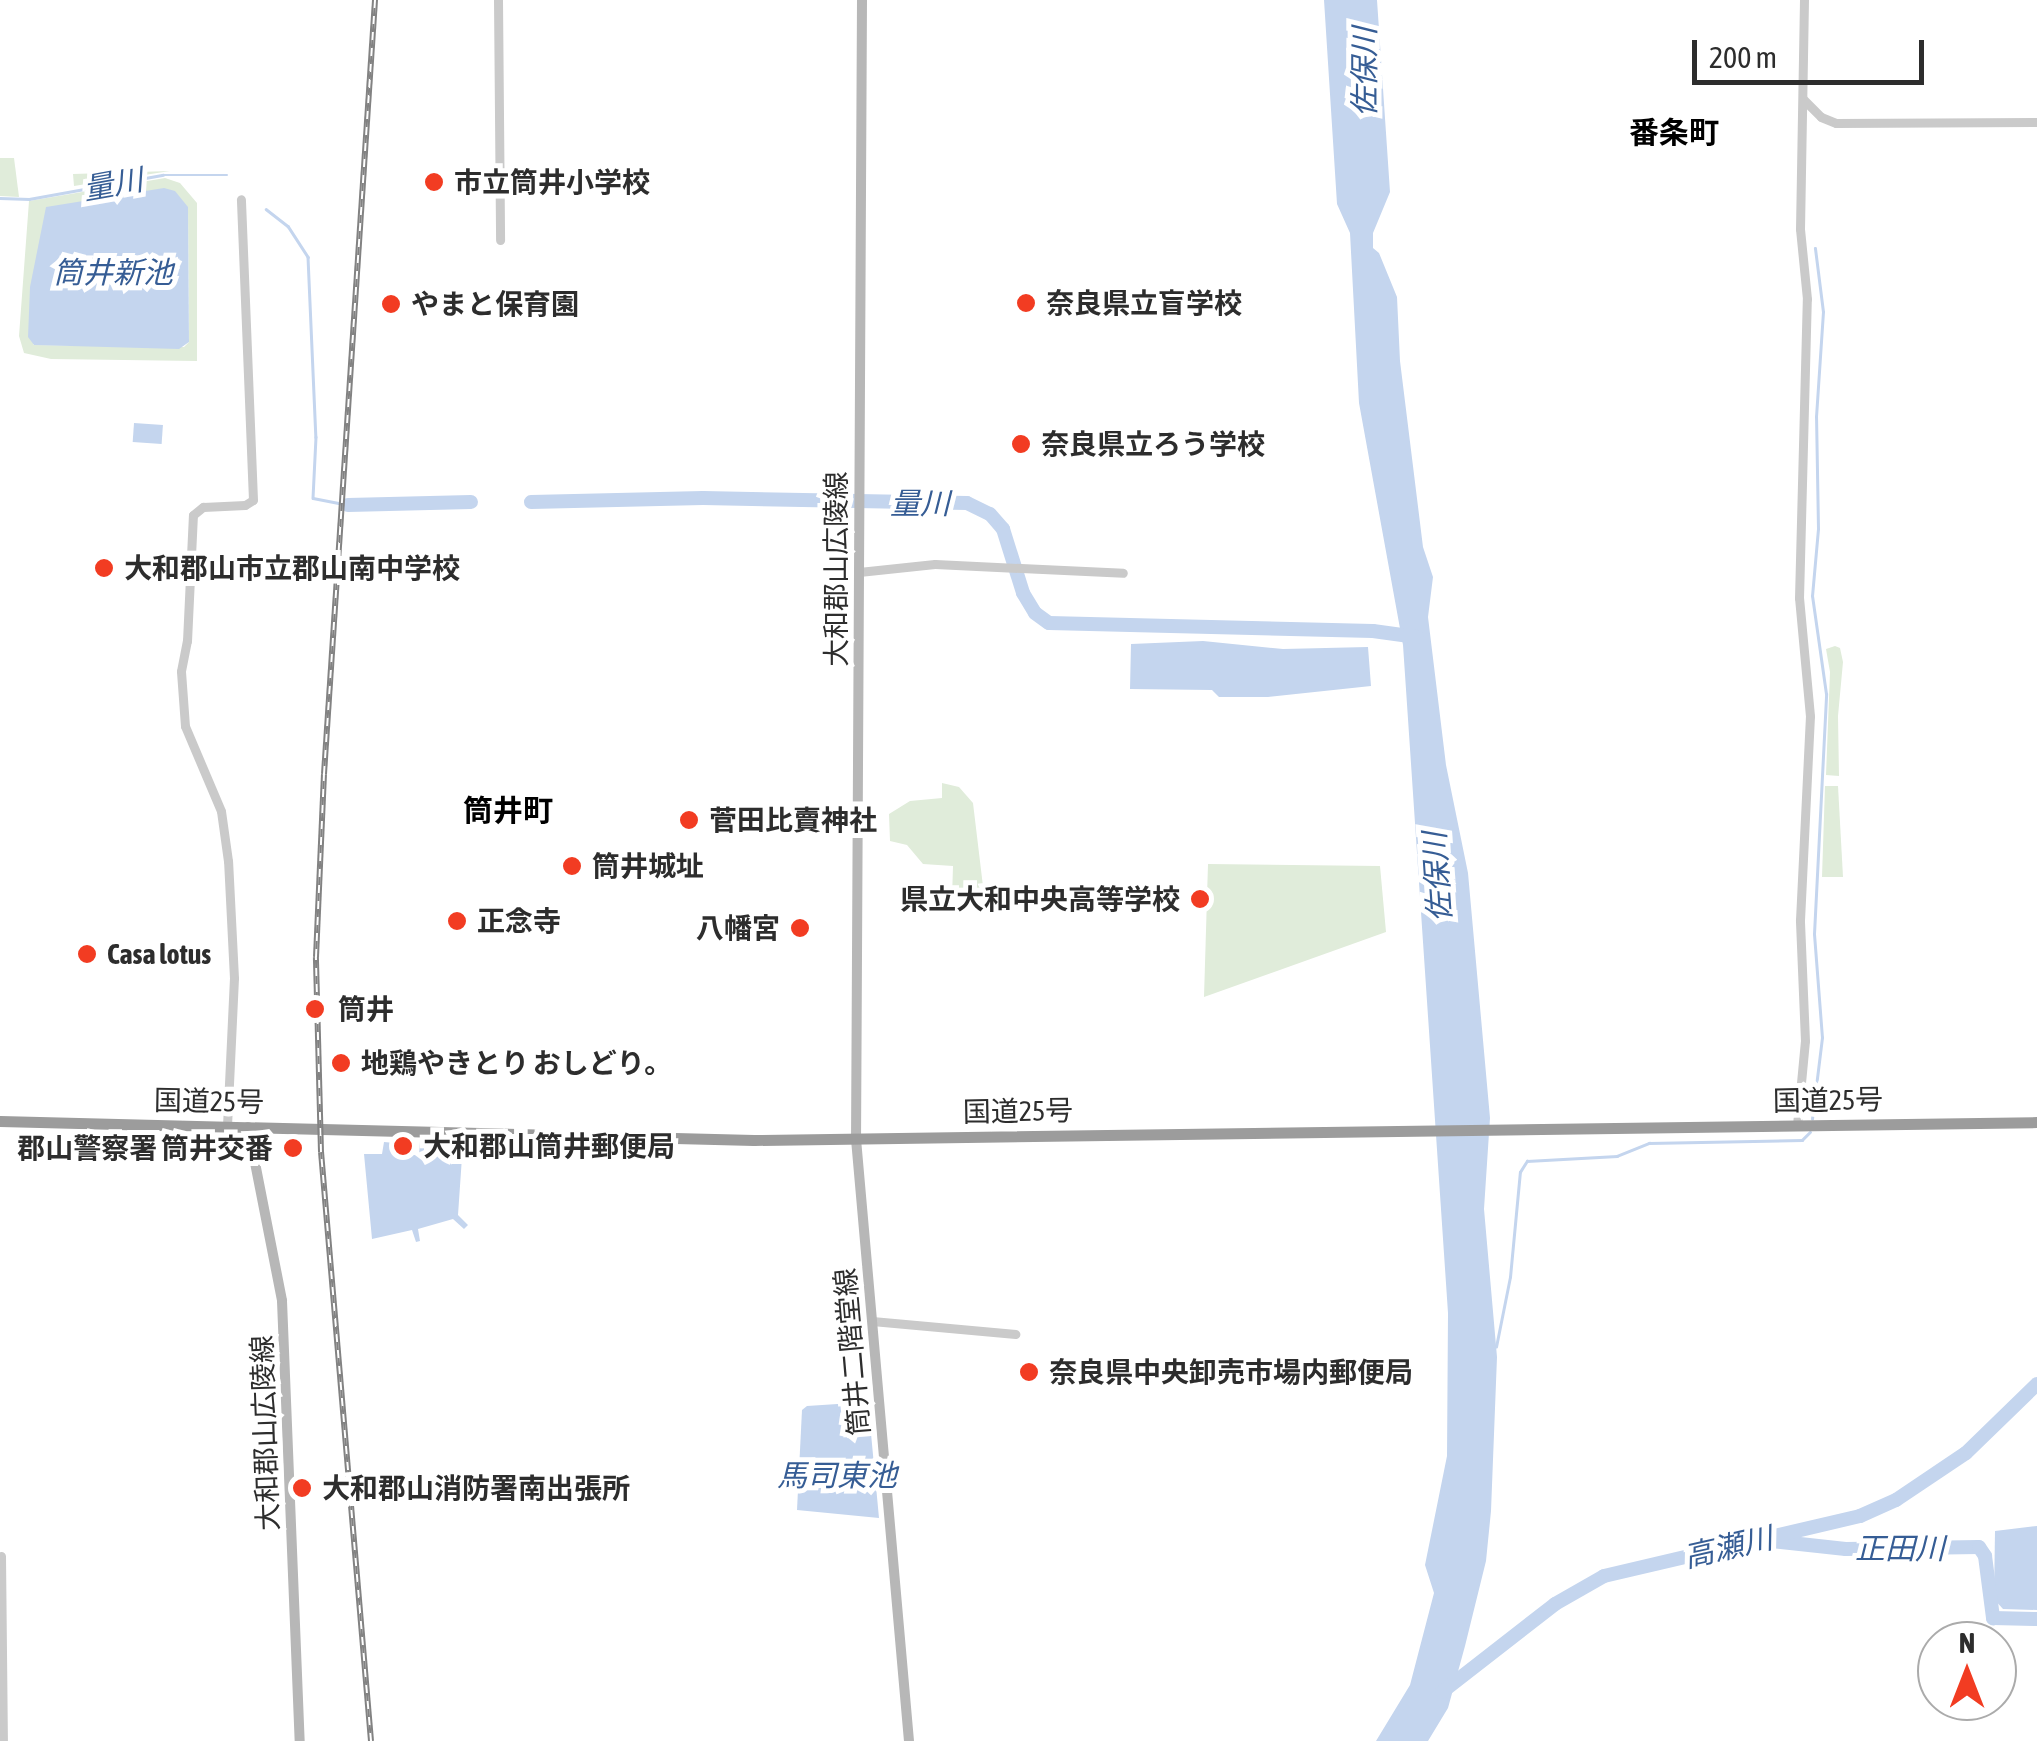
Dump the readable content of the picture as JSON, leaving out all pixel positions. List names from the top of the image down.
{
  "streets": {
    "highway": ["国道25号"],
    "main road": ["大和郡山広陵線", "筒井二階堂線"]
  },
  "crossings": [
    ["大和郡山広陵線", "国道25号"],
    ["大和郡山広陵線", "筒井二階堂線"],
    ["国道25号", "筒井二階堂線"]
  ],
  "districts": ["番条町", "筒井町"],
  "water": [
    "佐保川",
    "量川",
    "筒井新池",
    "馬司東池",
    "高瀬川",
    "正田川"
  ],
  "places": [
    "市立筒井小学校",
    "奈良県立盲学校",
    "やまと保育園",
    "奈良県立ろう学校",
    "大和郡山市立郡山南中学校",
    "菅田比賣神社",
    "筒井城址",
    "県立大和中央高等学校",
    "正念寺",
    "八幡宮",
    "Casa lotus",
    "筒井",
    "地鶏やきとり おしどり。",
    "大和郡山筒井郵便局",
    "郡山警察署 筒井交番",
    "奈良県中央卸売市場内郵便局",
    "大和郡山消防署南出張所"
  ],
  "scale_bar": "200 m",
  "north": "top"
}
